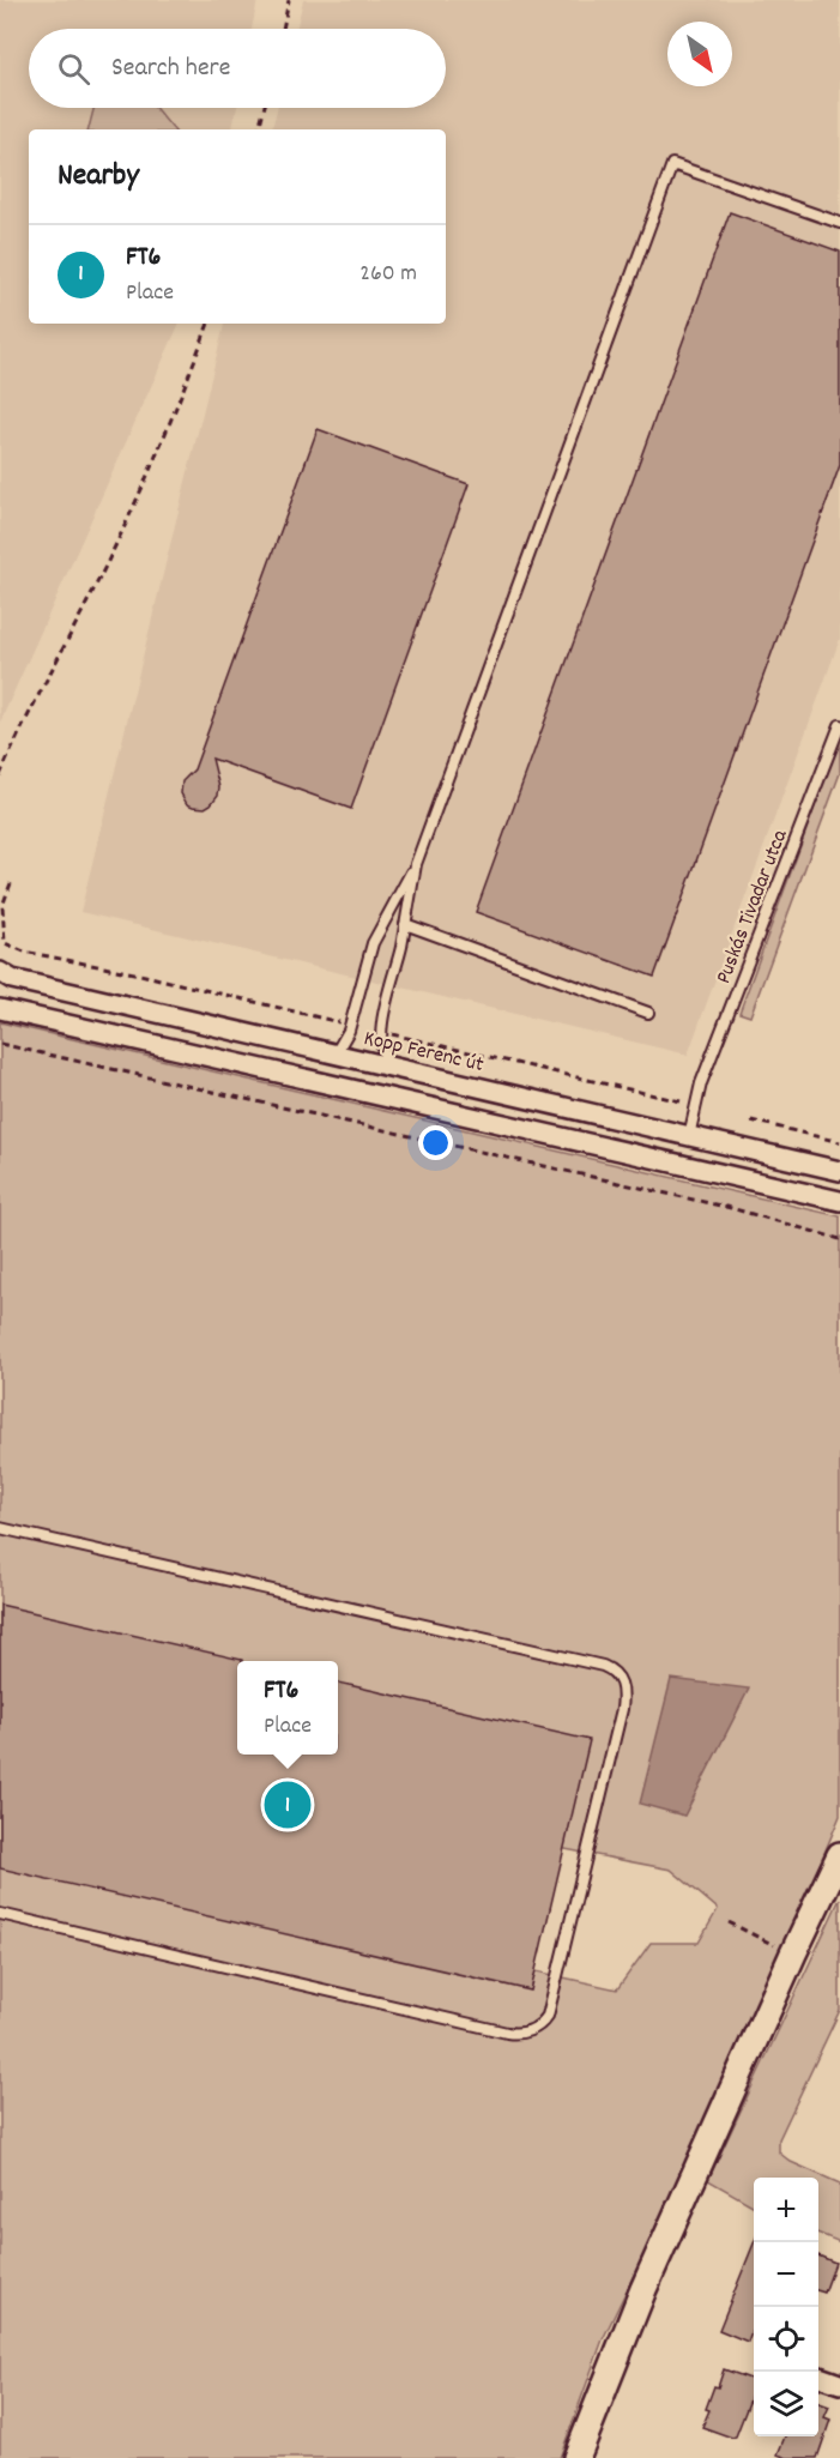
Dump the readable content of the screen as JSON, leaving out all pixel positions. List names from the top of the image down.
{
  "streets": {
    "street": ["Kopp Ferenc út"],
    "lane": ["Puskás Tivadar utca"]
  },
  "crossings": [
    ["Puskás Tivadar utca", "Kopp Ferenc út"]
  ],
  "north": "bottom right",
  "page": {
    "search": "Search here",
    "heading": "Nearby",
    "list": [
      {
        "mark": "1",
        "name": "FT6",
        "note": "Place",
        "value": "260 m"
      }
    ],
    "popup": ["FT6", "Place"],
    "pins": "1",
    "map_buttons": ["+", "−"]
  }
}
